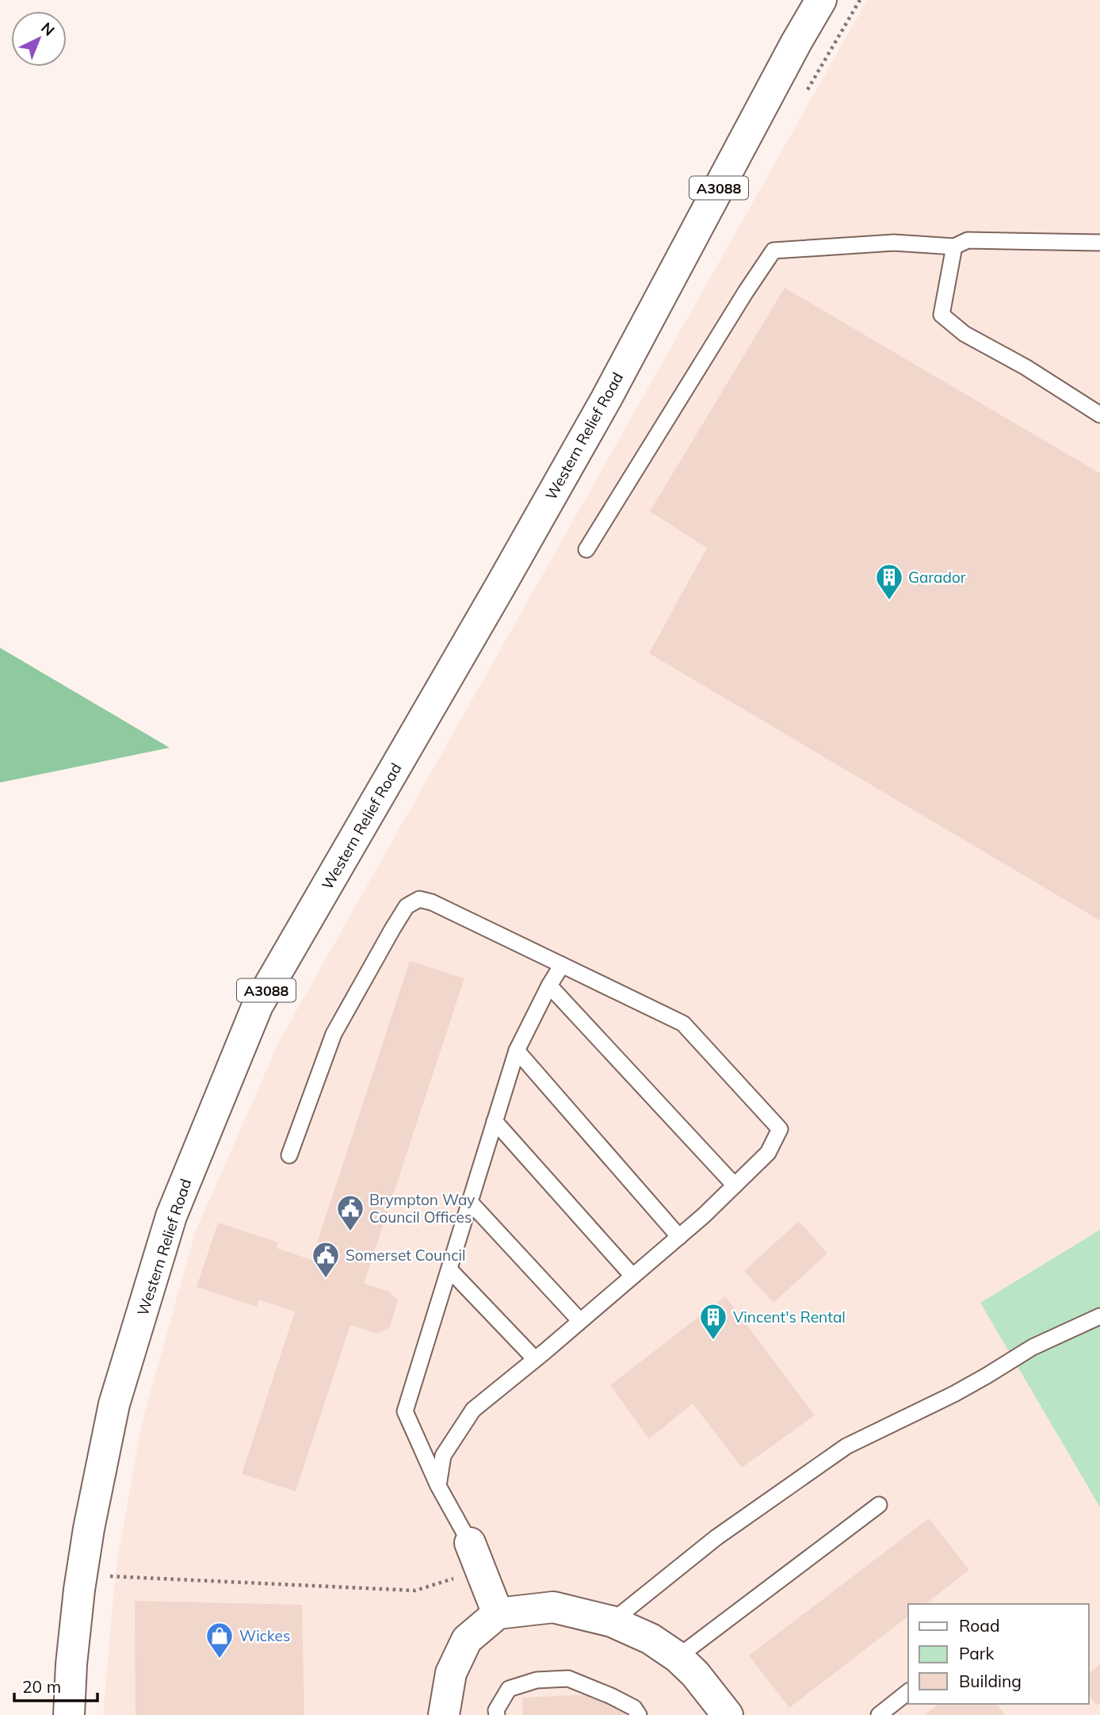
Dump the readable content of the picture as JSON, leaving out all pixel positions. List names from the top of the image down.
{
  "streets": {
    "main road": ["A3088", "Western Relief Road"]
  },
  "places": {
    "building": ["Garador", "Vincent's Rental"],
    "public building": ["Brympton Way Council Offices", "Somerset Council"],
    "shop": ["Wickes"]
  },
  "legend": ["Road", "Park", "Building"],
  "scale_bar": "20 m",
  "north": "top right"
}
